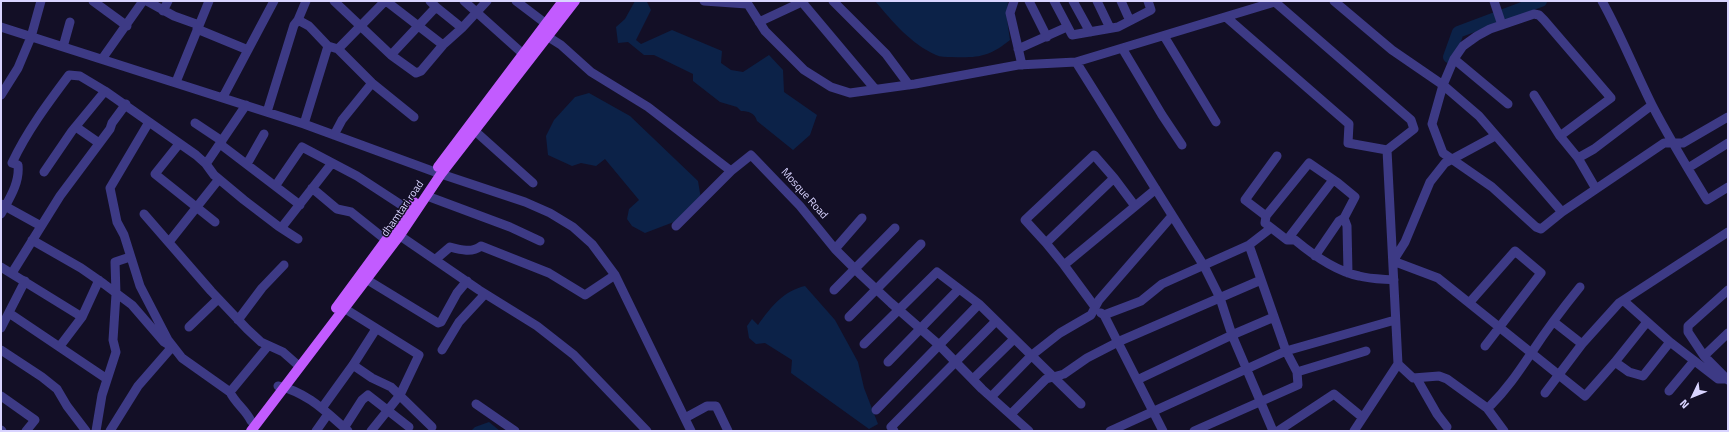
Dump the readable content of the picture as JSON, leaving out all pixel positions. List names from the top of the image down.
{
  "streets": {
    "main road": ["dhamtari road"],
    "street": ["Mosque Road"]
  },
  "north": "bottom left"
}
